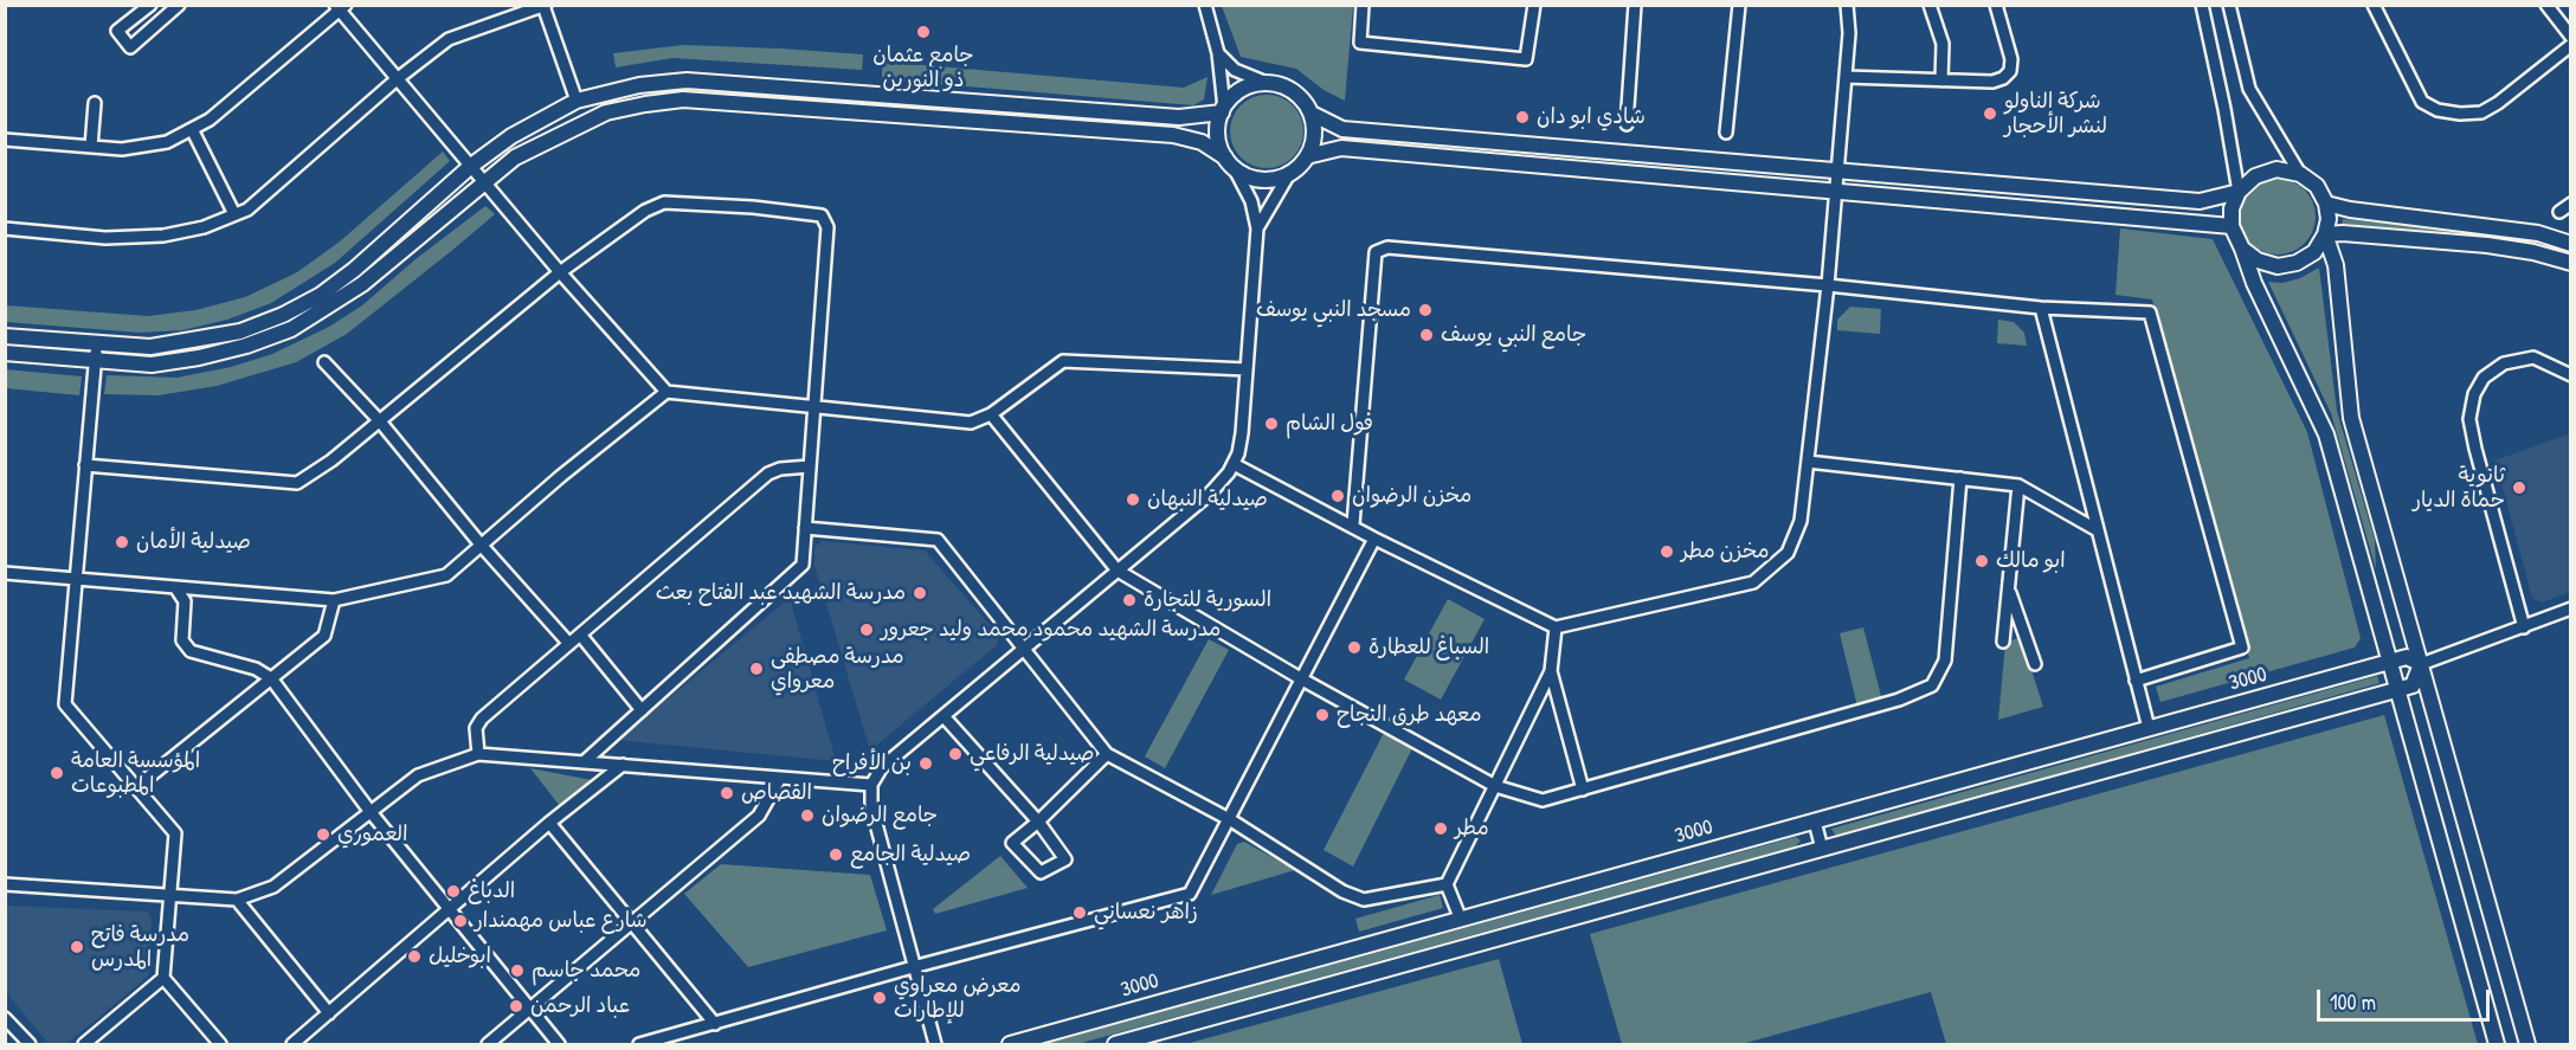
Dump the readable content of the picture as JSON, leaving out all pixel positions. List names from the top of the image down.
{
  "streets": {
    "street": ["3000"]
  },
  "places": [
    "جامع عثمان ذو النورين",
    "شركة الناولو لنشر الأحجار",
    "شادي ابو دان",
    "مسجد النبي يوسف",
    "جامع النبي يوسف",
    "فول الشام",
    "ثانوية حماة الديار",
    "مخزن الرضوان",
    "صيدلية النبهان",
    "صيدلية الأمان",
    "مخزن مطر",
    "ابو مالك",
    "مدرسة الشهيد عبد الفتاح بعث",
    "السورية للتجارة",
    "مدرسة الشهيد محمود محمد وليد جعرور",
    "السباغ للعطارة",
    "مدرسة مصطفى معرواي",
    "معهد طرق النجاح",
    "صيدلية الرفاعي",
    "بن الأفراح",
    "المؤسسة العامة المطبوعات",
    "القصاص",
    "جامع الرضوان",
    "مطر",
    "العموري",
    "صيدلية الجامع",
    "الدباغ",
    "زاهر نعساني",
    "شارع عباس مهمندار",
    "مدرسة فاتح المدرس",
    "ابوخليل",
    "محمد جاسم",
    "معرض معراوي للإطارات",
    "عباد الرحمن"
  ],
  "scale_bar": "100 m"
}
